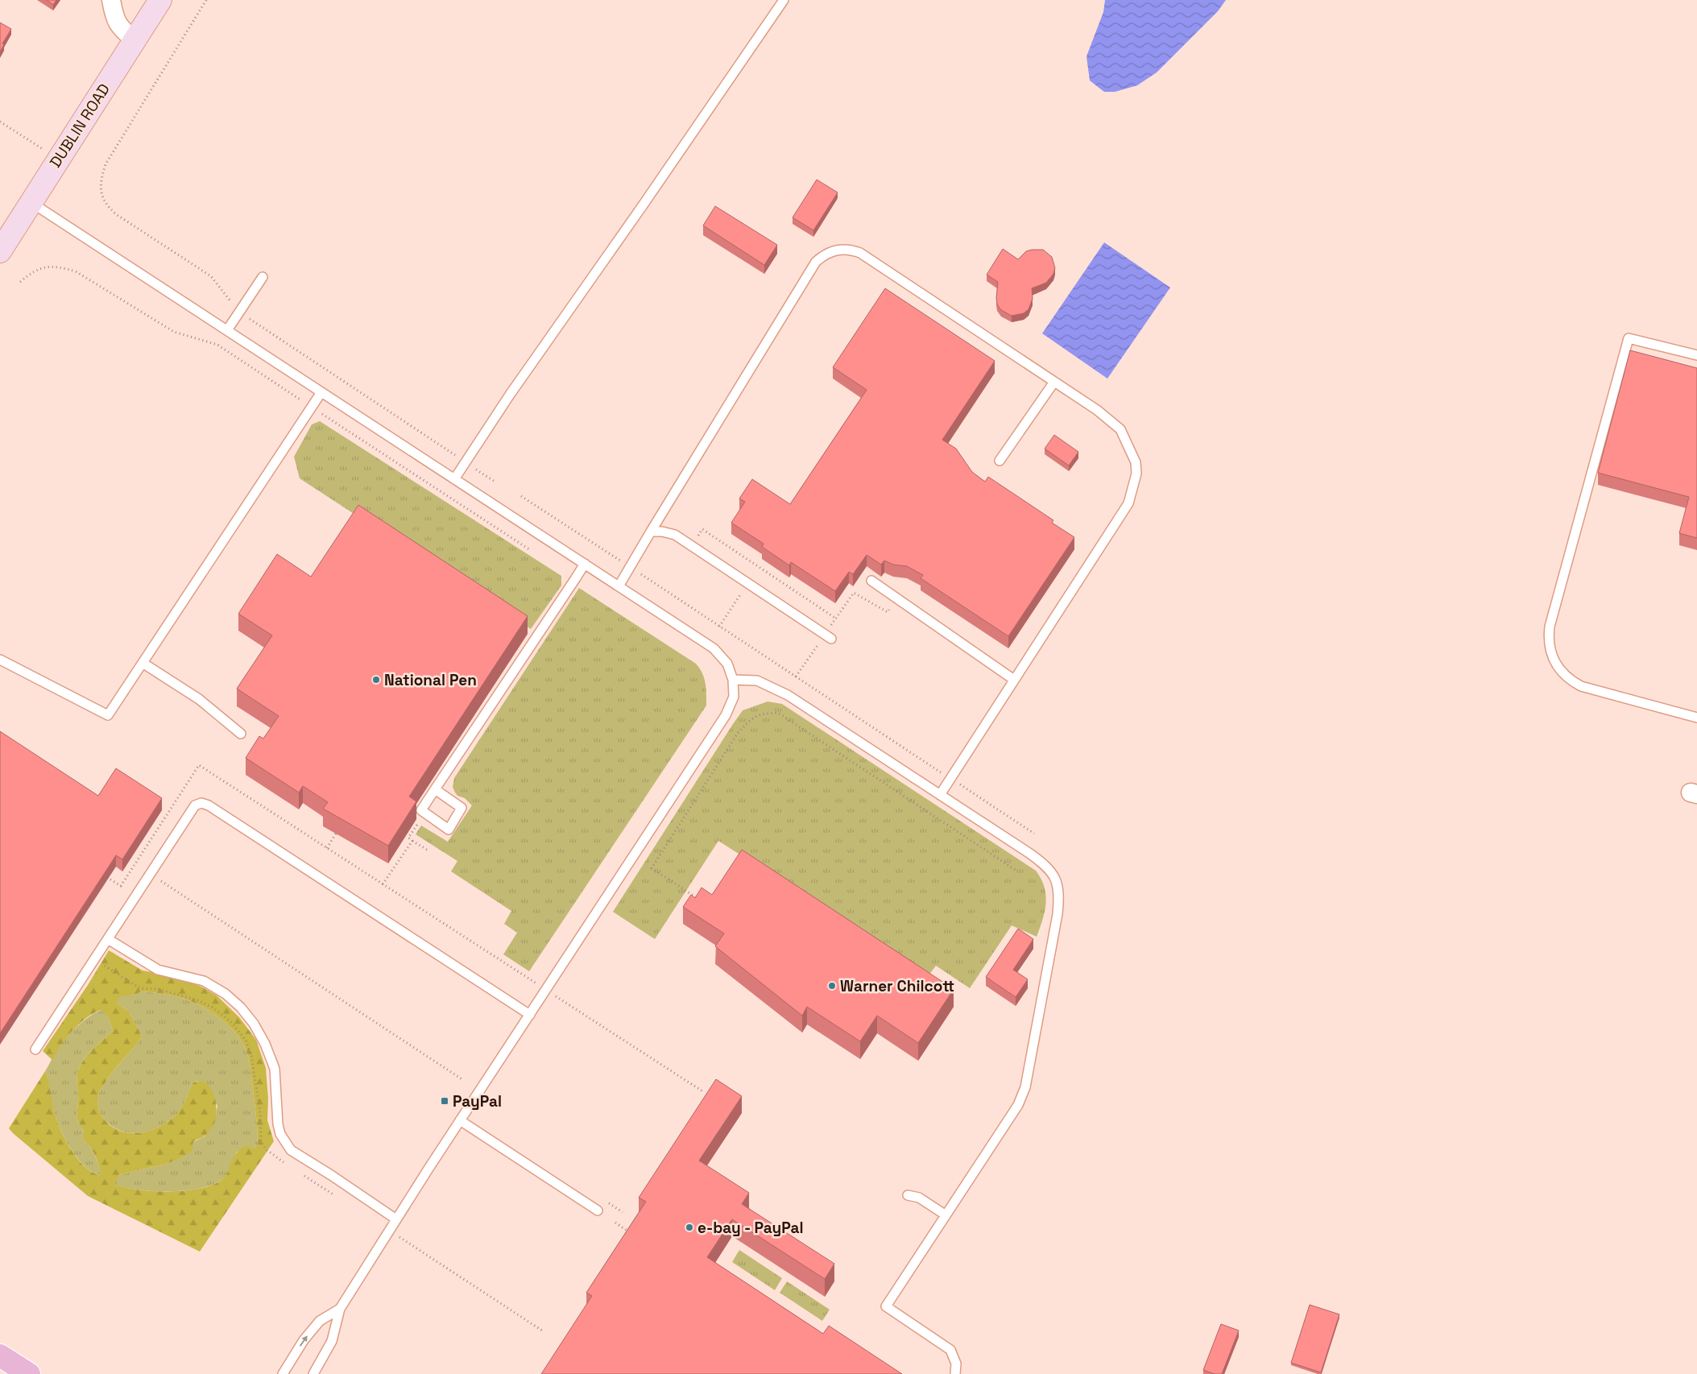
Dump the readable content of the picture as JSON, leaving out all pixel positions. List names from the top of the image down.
{
  "streets": {
    "main road": ["DUBLIN ROAD"]
  },
  "places": {
    "other": ["National Pen", "Warner Chilcott", "e-bay - PayPal"],
    "transit": ["PayPal"]
  }
}
